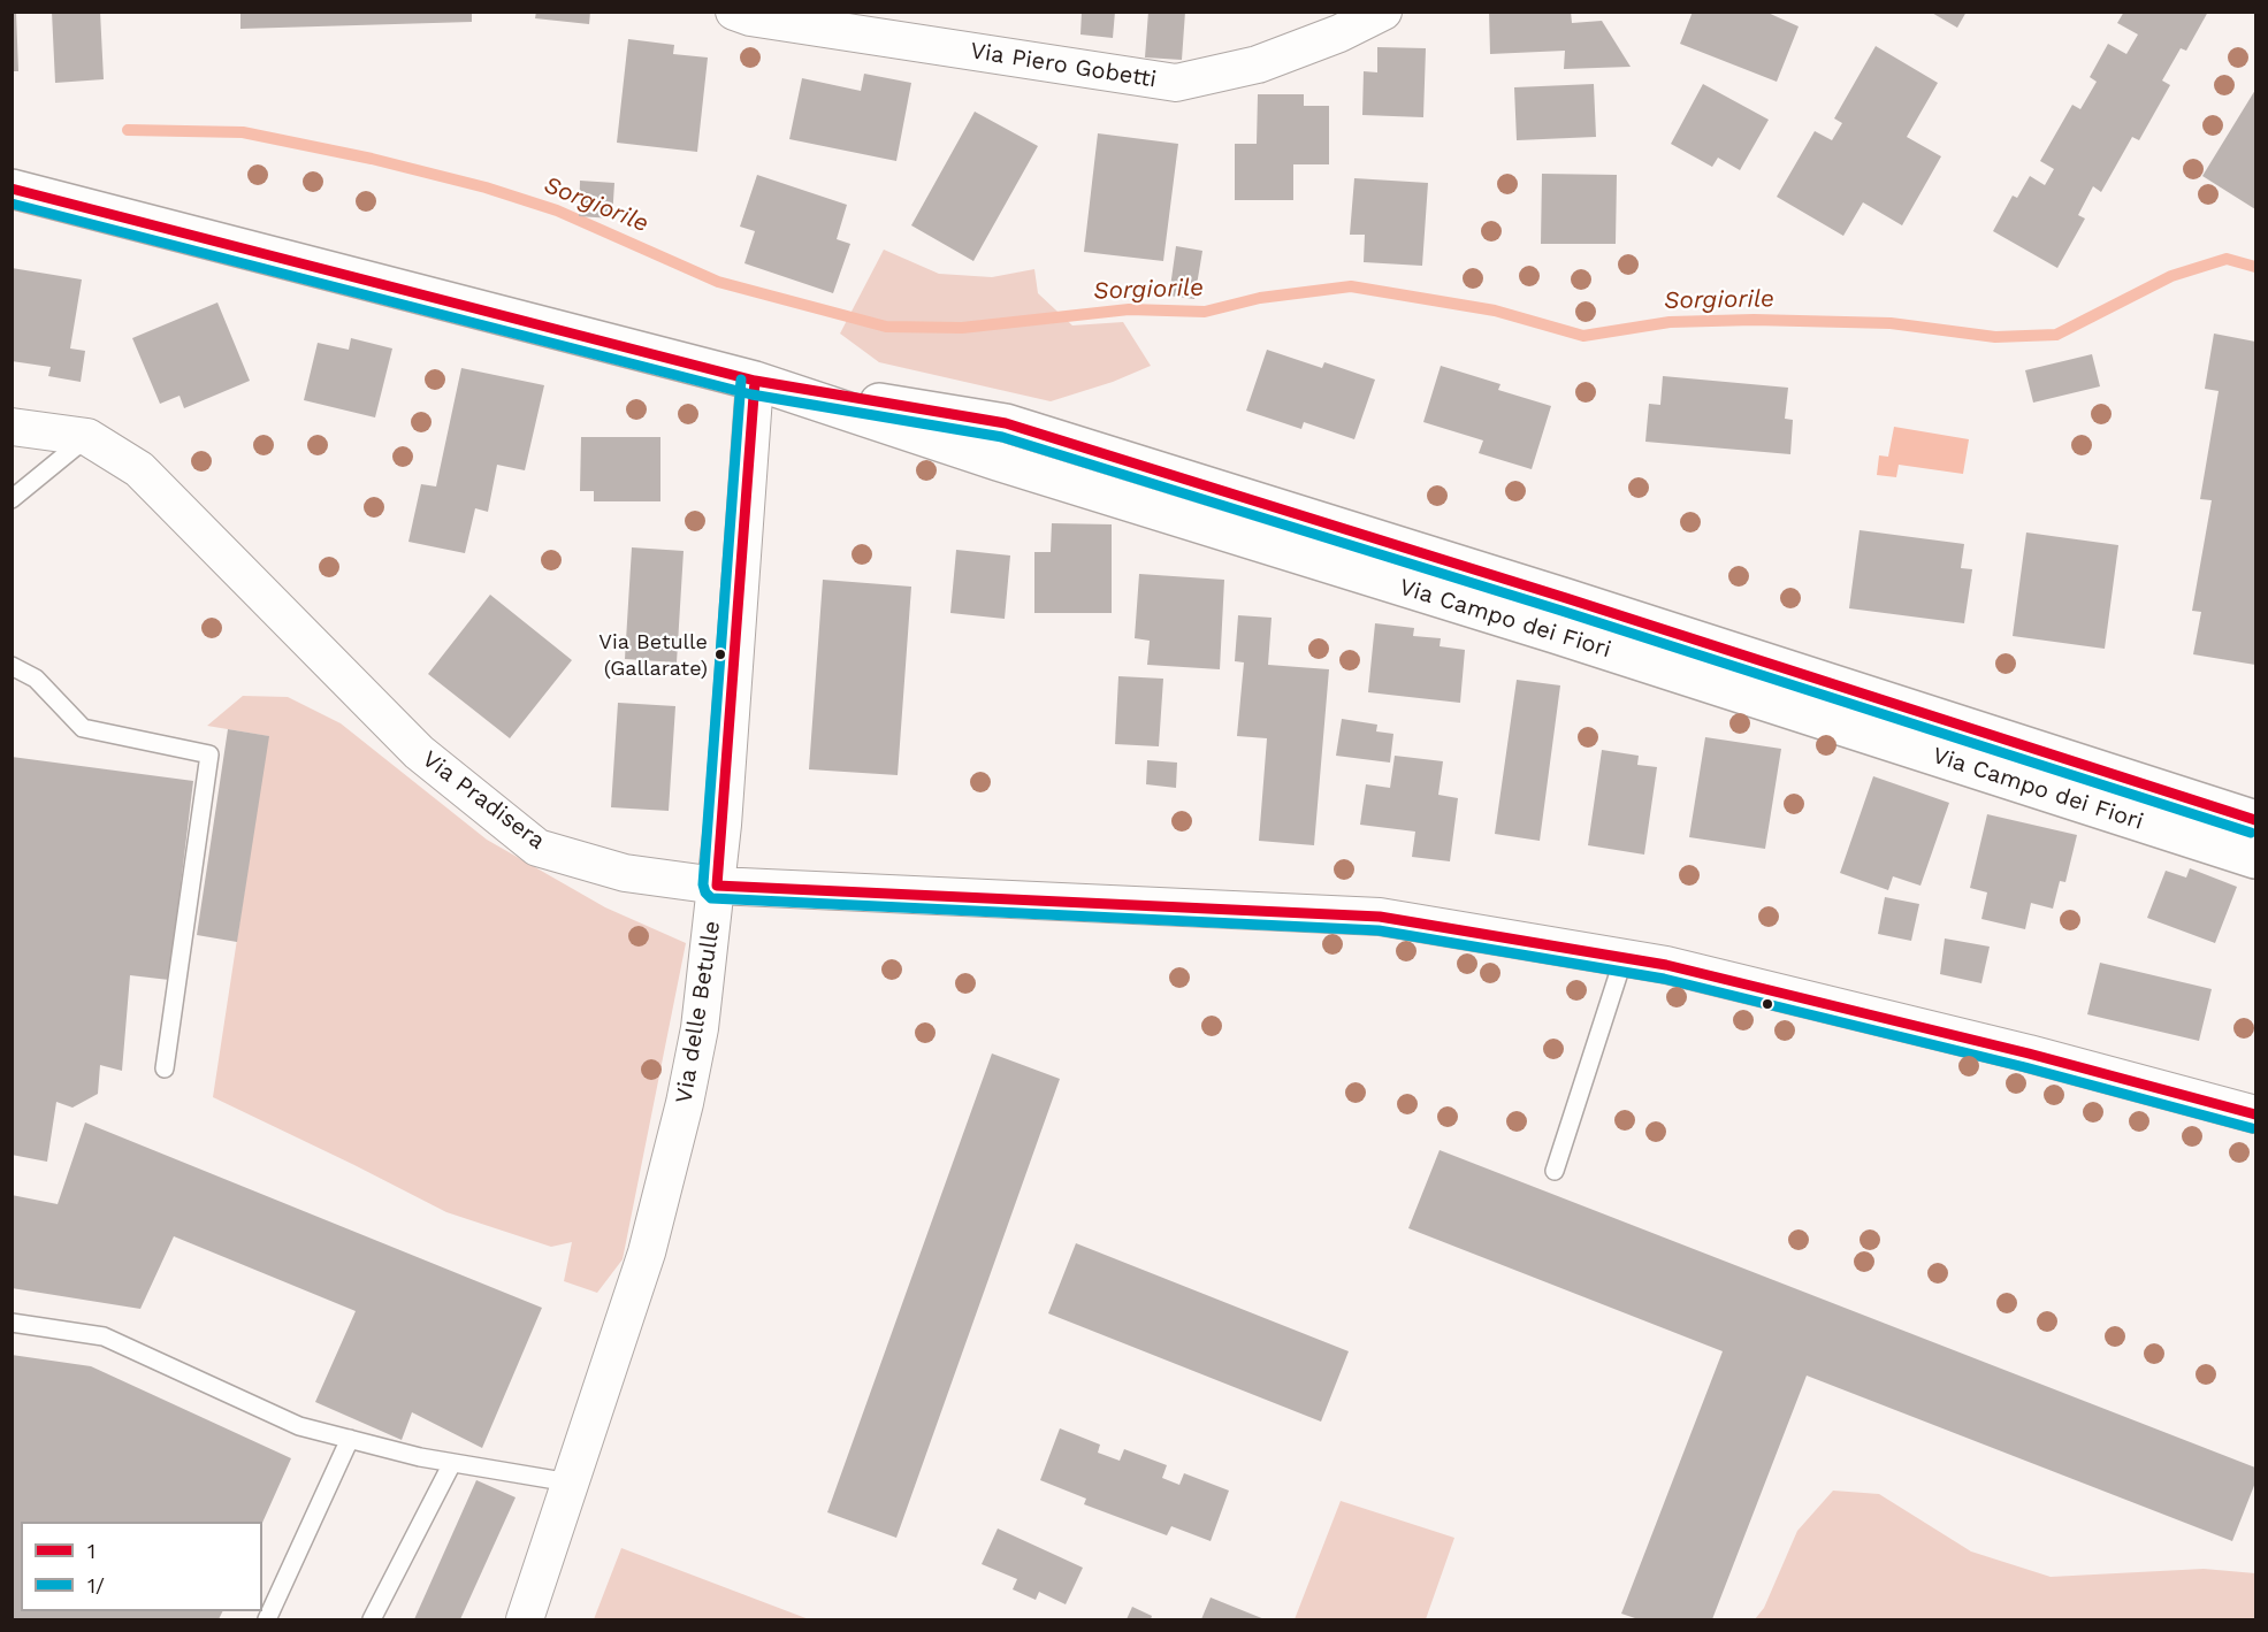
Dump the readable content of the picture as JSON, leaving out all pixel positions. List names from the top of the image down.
{
  "streets": {
    "street": [
      "Via Piero Gobetti",
      "Via Campo dei Fiori",
      "Via Pradisera",
      "Via delle Betulle"
    ]
  },
  "crossings": [
    ["Via Campo dei Fiori", "Via delle Betulle"],
    ["Via Pradisera", "Via delle Betulle"]
  ],
  "water": ["Sorgiorile"],
  "places": ["Via Betulle (Gallarate)"],
  "lines": ["transit line 1", "transit line 1/"],
  "legend": ["1", "1/"]
}
